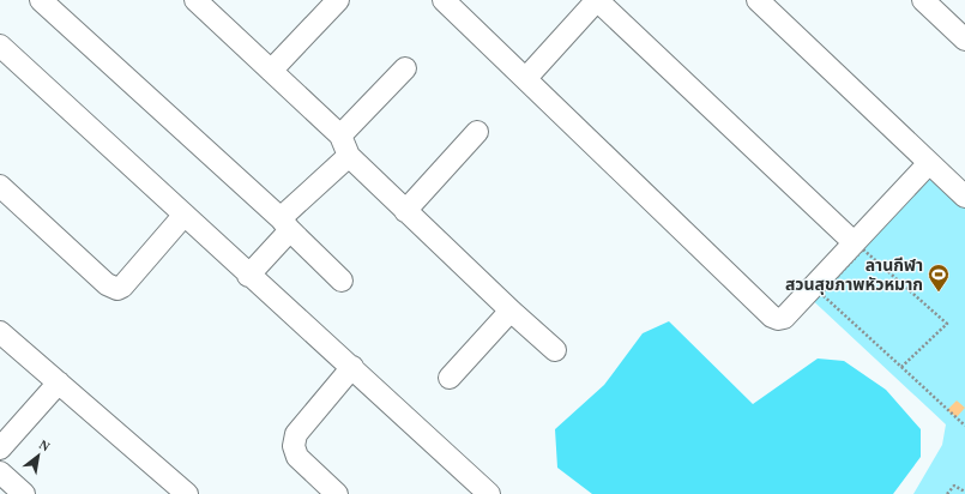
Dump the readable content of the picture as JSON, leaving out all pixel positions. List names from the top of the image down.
{
  "places": {
    "sports": ["ลานกีฬา สวนสุขภาพหัวหมาก"]
  },
  "north": "top right"
}
